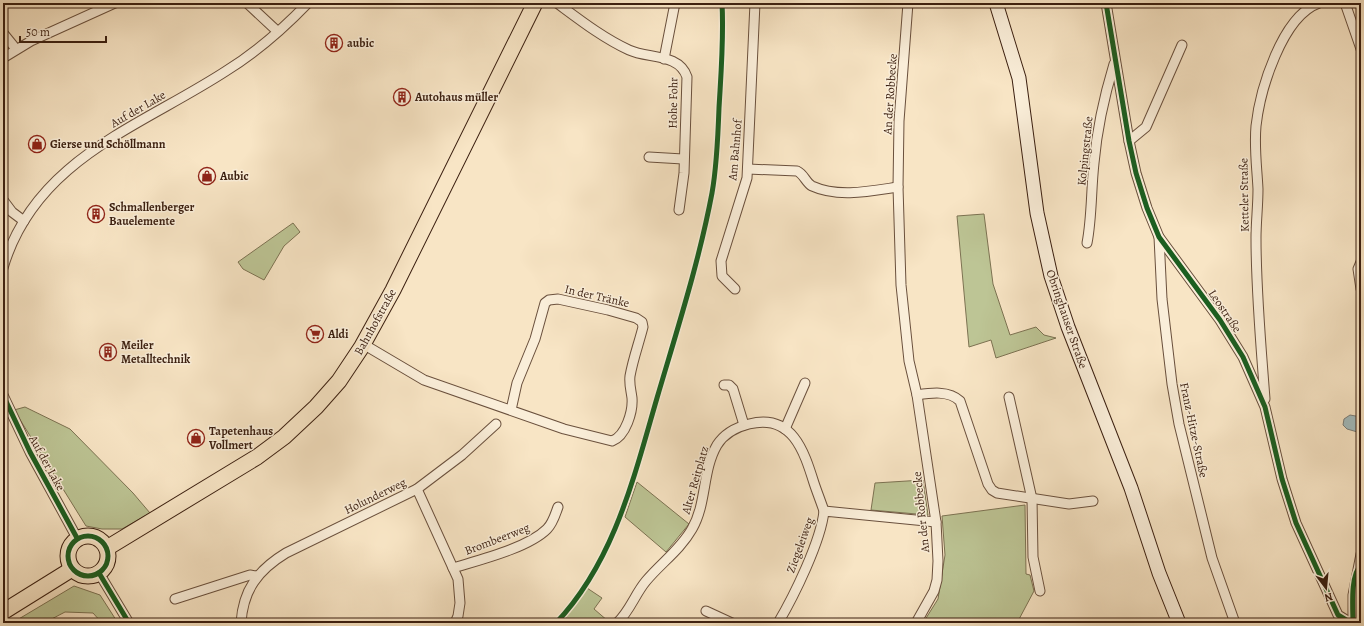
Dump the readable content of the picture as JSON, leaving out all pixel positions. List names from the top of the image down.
{
  "streets": {
    "main road": ["Bahnhofstraße"],
    "street": [
      "An der Robbecke",
      "Hohe Fohr",
      "Auf der Lake",
      "Am Bahnhof",
      "Kolpingstraße",
      "Ketteler Straße",
      "In der Tränke",
      "Leostraße",
      "Obringhauser Straße",
      "Franz-Hitze-Straße",
      "Alter Reitplatz",
      "Holunderweg",
      "Brombeerweg",
      "Ziegeleiweg"
    ]
  },
  "crossings": [
    ["An der Robbecke", "Ziegeleiweg"],
    ["Auf der Lake", "Bahnhofstraße"],
    ["Kolpingstraße", "Leostraße"],
    ["Ketteler Straße", "Leostraße"],
    ["In der Tränke", "Bahnhofstraße"],
    ["Leostraße", "Franz-Hitze-Straße"],
    ["Alter Reitplatz", "Ziegeleiweg"],
    ["Holunderweg", "Brombeerweg"]
  ],
  "places": {
    "building": [
      "aubic",
      "Autohaus müller",
      "Schmallenberger Bauelemente",
      "Meiler Metalltechnik"
    ],
    "shop": ["Gierse und Schöllmann", "Aubic", "Tapetenhaus Vollmert"],
    "supermarket": ["Aldi"]
  },
  "scale_bar": "50 m",
  "north": "bottom"
}
